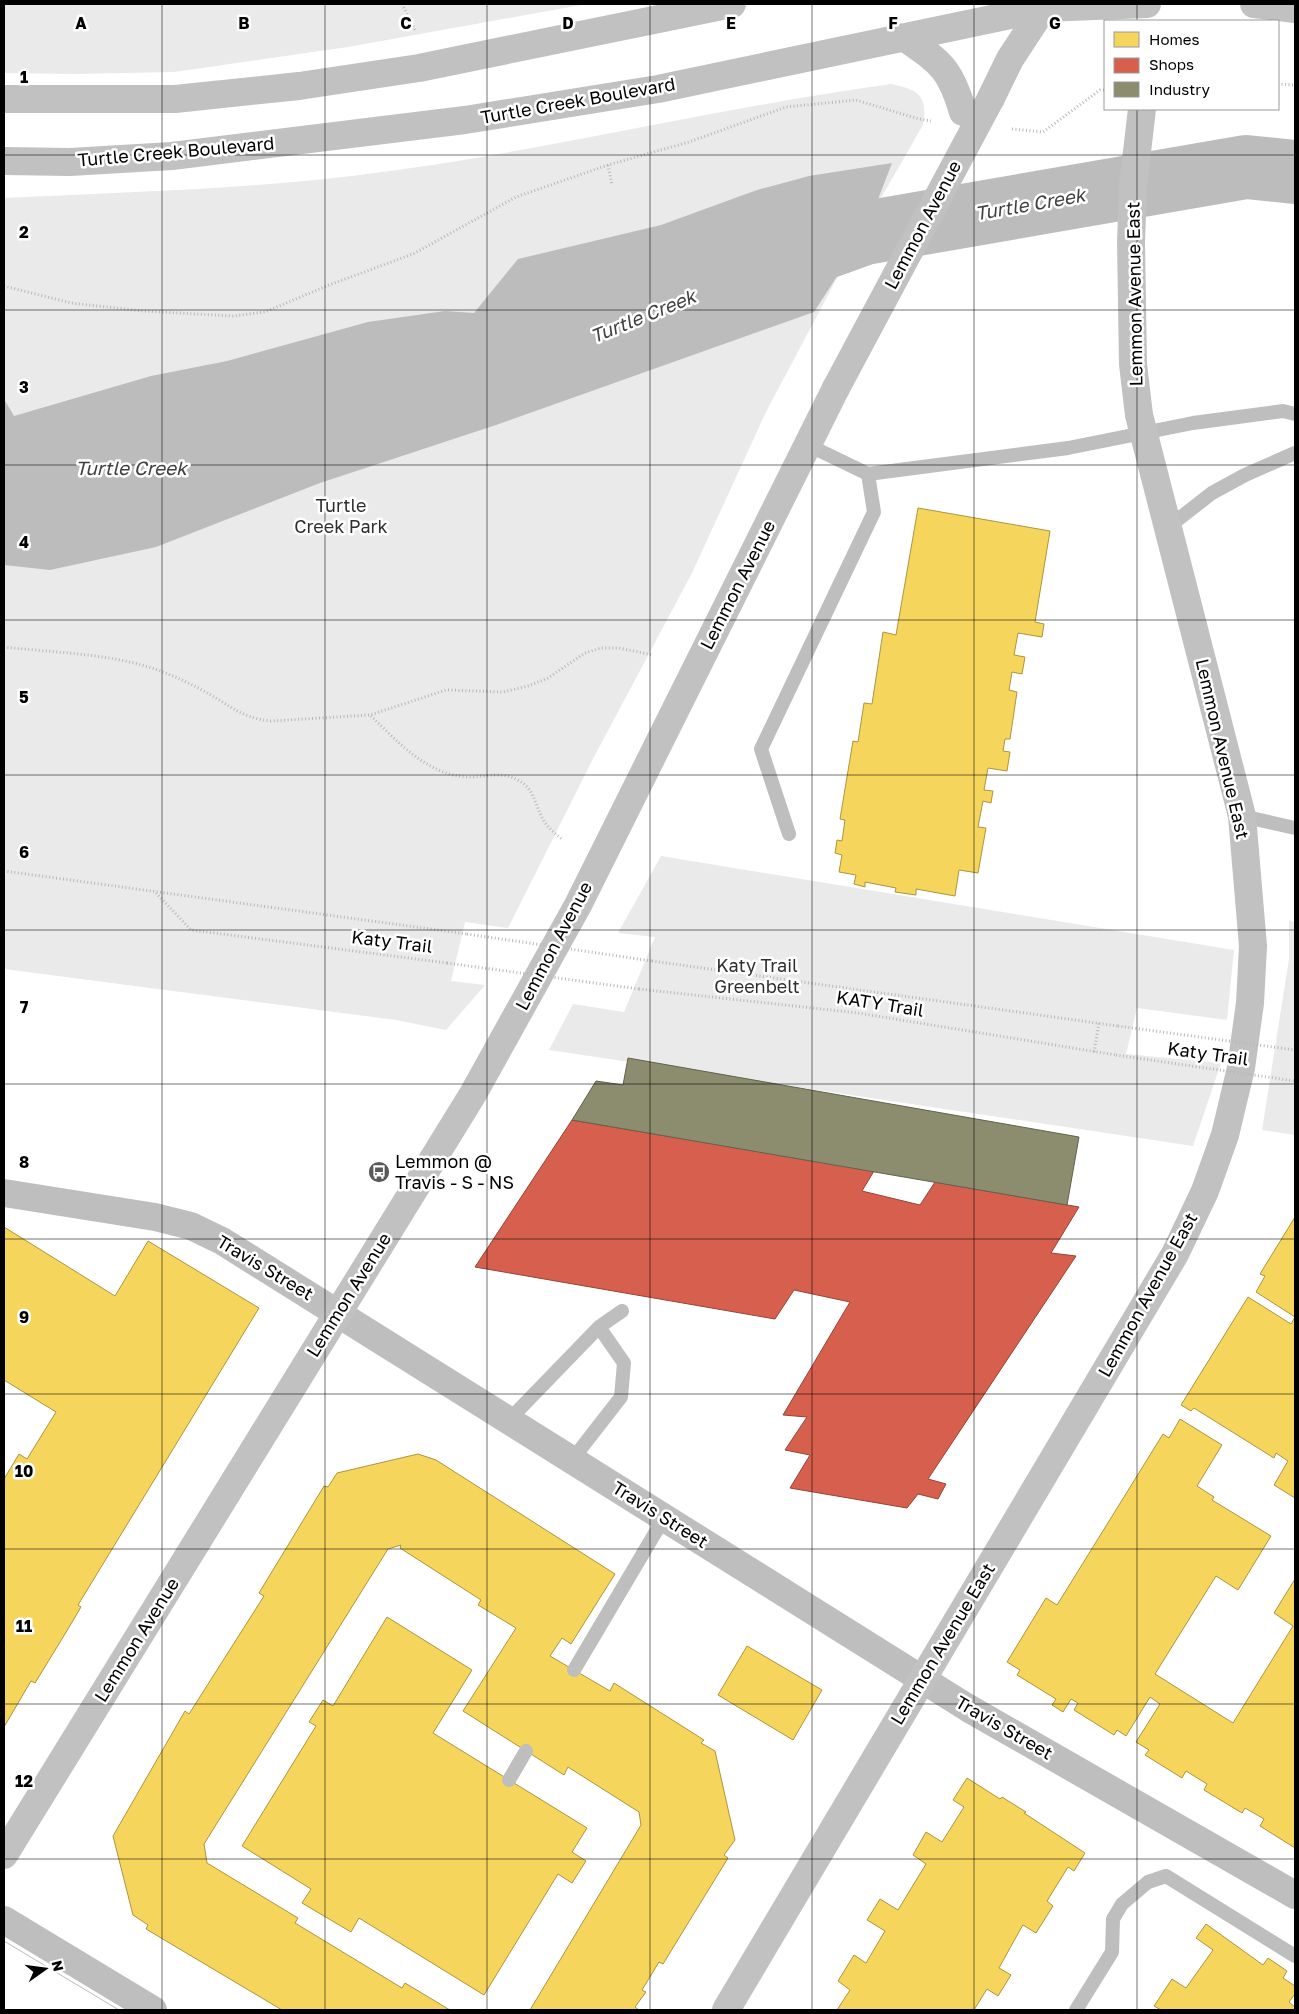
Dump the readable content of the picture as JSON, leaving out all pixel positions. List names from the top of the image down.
{
  "streets": {
    "main road": ["Turtle Creek Boulevard", "Lemmon Avenue", "Lemmon Avenue East"],
    "street": ["Travis Street"],
    "path": ["Katy Trail", "KATY Trail"]
  },
  "crossings": [
    ["Turtle Creek Boulevard", "Lemmon Avenue"],
    ["Lemmon Avenue", "Travis Street"],
    ["Lemmon Avenue East", "Travis Street"],
    ["Katy Trail", "KATY Trail"]
  ],
  "water": ["Turtle Creek"],
  "parks": ["Turtle Creek Park", "Katy Trail Greenbelt"],
  "places": {
    "bus stop": ["Lemmon @ Travis - S - NS"]
  },
  "legend": ["Homes", "Shops", "Industry"],
  "north": "right",
  "grid": {
    "columns": [
      "A",
      "B",
      "C",
      "D",
      "E",
      "F",
      "G"
    ],
    "rows": [
      "1",
      "2",
      "3",
      "4",
      "5",
      "6",
      "7",
      "8",
      "9",
      "10",
      "11",
      "12"
    ]
  }
}
